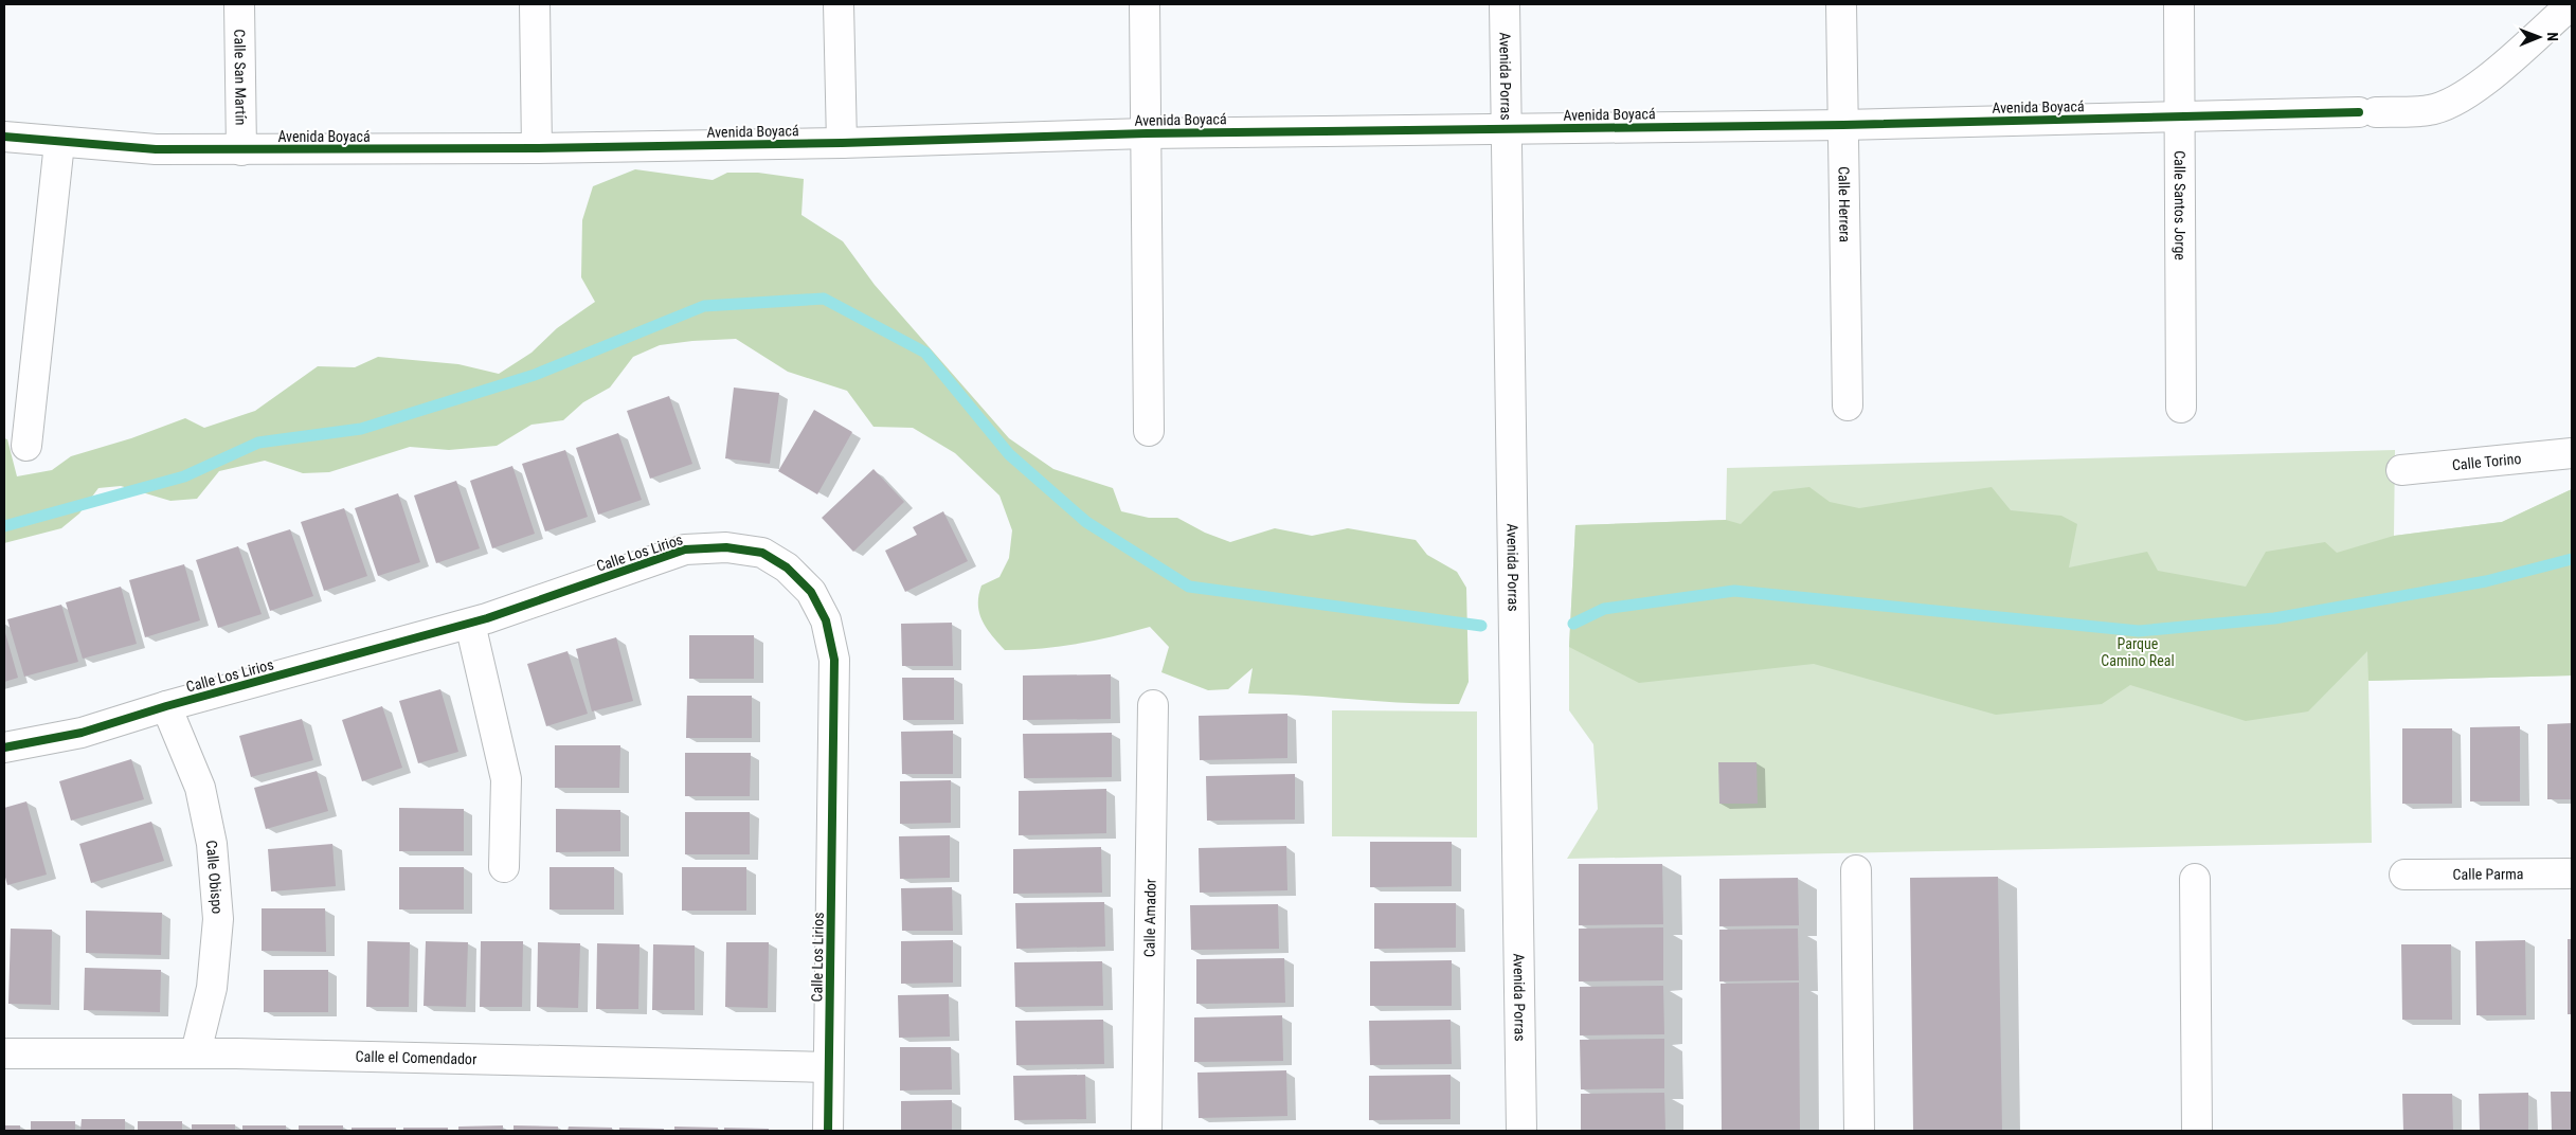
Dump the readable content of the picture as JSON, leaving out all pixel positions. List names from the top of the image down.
{
  "streets": {
    "street": [
      "Avenida Porras",
      "Calle San Martín",
      "Avenida Boyacá",
      "Calle Herrera",
      "Calle Santos Jorge",
      "Calle Torino",
      "Calle Los Lirios",
      "Calle Parma",
      "Calle Obispo",
      "Calle Amador",
      "Calle el Comendador"
    ]
  },
  "crossings": [
    ["Avenida Porras", "Avenida Boyacá"],
    ["Calle San Martín", "Avenida Boyacá"],
    ["Avenida Boyacá", "Calle Herrera"],
    ["Avenida Boyacá", "Calle Santos Jorge"],
    ["Calle Los Lirios", "Calle Obispo"],
    ["Calle Los Lirios", "Calle el Comendador"],
    ["Calle Obispo", "Calle el Comendador"]
  ],
  "parks": ["Parque Camino Real"],
  "north": "right"
}
